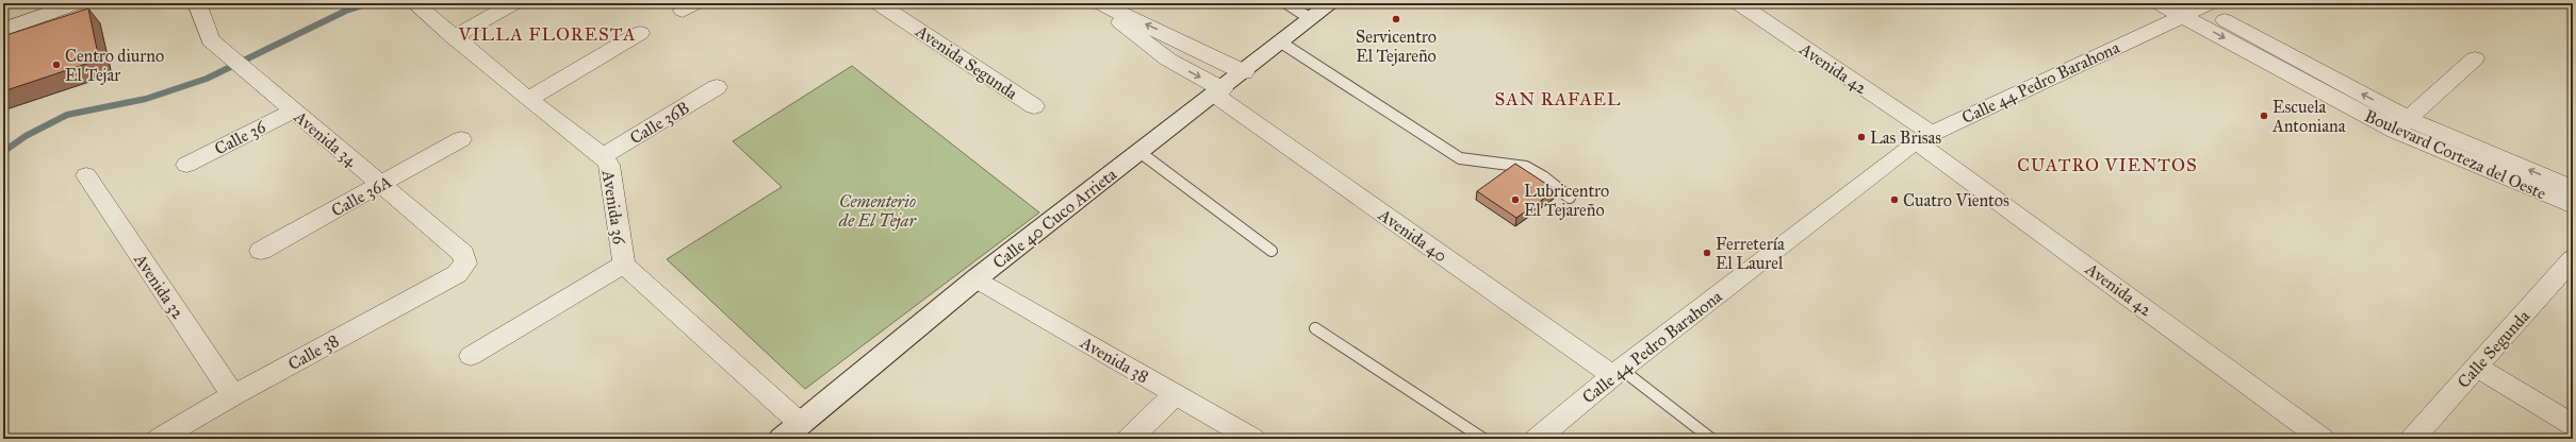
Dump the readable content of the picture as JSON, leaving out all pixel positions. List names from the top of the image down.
{
  "streets": {
    "main road": ["Calle 40 Cuco Arrieta"],
    "street": [
      "Avenida Segunda",
      "Avenida 42",
      "Calle 44 Pedro Barahona",
      "Calle 36B",
      "Calle 36",
      "Avenida 34",
      "Boulevard Corteza del Oeste",
      "Calle 36A",
      "Avenida 36",
      "Avenida 40",
      "Avenida 32",
      "Calle Segunda",
      "Calle 38",
      "Avenida 38"
    ]
  },
  "crossings": [
    ["Avenida 42", "Calle 44 Pedro Barahona"],
    ["Calle 44 Pedro Barahona", "Boulevard Corteza del Oeste"],
    ["Calle 44 Pedro Barahona", "Avenida 40"],
    ["Calle 36B", "Avenida 36"],
    ["Calle 36", "Avenida 34"],
    ["Avenida 34", "Calle 36A"],
    ["Avenida 34", "Calle 38"],
    ["Avenida 36", "Calle 40 Cuco Arrieta"],
    ["Calle 40 Cuco Arrieta", "Avenida 40"],
    ["Calle 40 Cuco Arrieta", "Avenida 38"],
    ["Avenida 32", "Calle 38"]
  ],
  "districts": ["VILLA FLORESTA", "SAN RAFAEL", "CUATRO VIENTOS"],
  "parks": ["Cementerio de El Tejar"],
  "places": [
    "Servicentro El Tejareño",
    "Centro diurno El Tejar",
    "Escuela Antoniana",
    "Las Brisas",
    "Lubricentro El Tejareño",
    "Cuatro Vientos",
    "Ferretería El Laurel"
  ]
}
